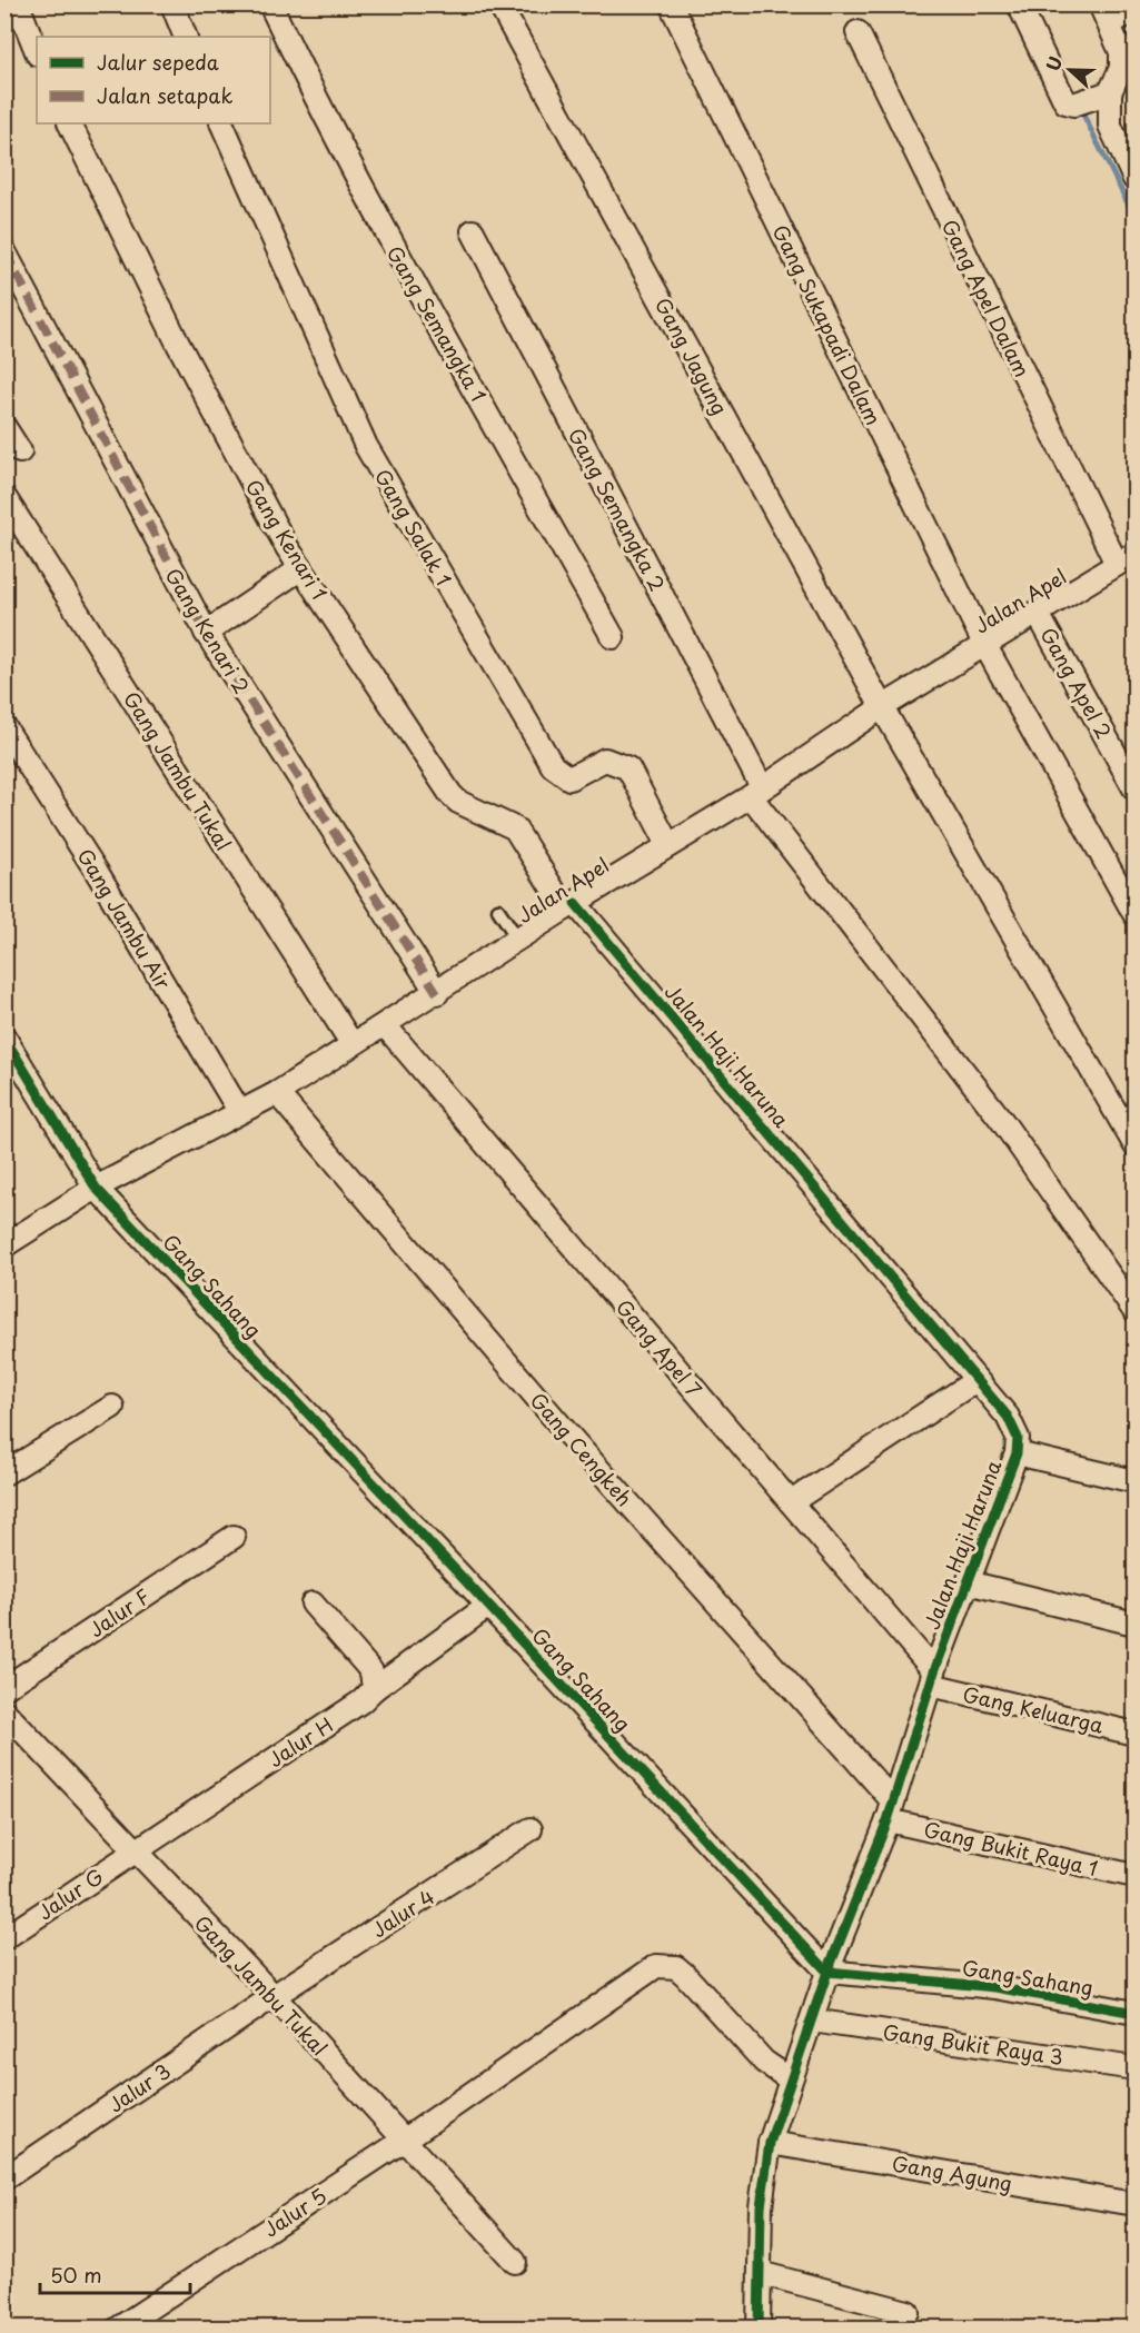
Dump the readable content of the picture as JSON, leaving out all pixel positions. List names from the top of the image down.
{
  "streets": {
    "street": [
      "Gang Apel Dalam",
      "Gang Semangka 1",
      "Gang Sukapadi Dalam",
      "Gang Jagung",
      "Gang Semangka 2",
      "Gang Salak 1",
      "Gang Kenari 1",
      "Jalan Apel",
      "Gang Kenari 2",
      "Gang Apel 2",
      "Gang Jambu Tukal",
      "Gang Jambu Air",
      "Jalan Haji Haruna",
      "Gang Sahang",
      "Gang Apel 7",
      "Gang Cengkeh",
      "Jalur F",
      "Gang Keluarga",
      "Jalur H",
      "Gang Bukit Raya 1",
      "Jalur G",
      "Jalur 4",
      "Gang Bukit Raya 3",
      "Jalur 3",
      "Gang Agung",
      "Jalur 5"
    ]
  },
  "crossings": [
    ["Gang Apel Dalam", "Jalan Apel"],
    ["Gang Sukapadi Dalam", "Jalan Apel"],
    ["Gang Jagung", "Jalan Apel"],
    ["Gang Semangka 2", "Jalan Apel"],
    ["Gang Salak 1", "Jalan Apel"],
    ["Gang Kenari 1", "Jalan Apel"],
    ["Gang Kenari 1", "Jalan Haji Haruna"],
    ["Jalan Apel", "Gang Kenari 2"],
    ["Jalan Apel", "Gang Apel 2"],
    ["Jalan Apel", "Gang Jambu Tukal"],
    ["Jalan Apel", "Gang Jambu Air"],
    ["Jalan Apel", "Jalan Haji Haruna"],
    ["Jalan Apel", "Gang Sahang"],
    ["Jalan Apel", "Gang Apel 7"],
    ["Jalan Apel", "Gang Cengkeh"],
    ["Gang Jambu Tukal", "Jalur H"],
    ["Gang Jambu Tukal", "Jalur G"],
    ["Gang Jambu Tukal", "Jalur 4"],
    ["Gang Jambu Tukal", "Jalur 3"],
    ["Gang Jambu Tukal", "Jalur 5"],
    ["Jalan Haji Haruna", "Gang Sahang"],
    ["Jalan Haji Haruna", "Gang Apel 7"],
    ["Jalan Haji Haruna", "Gang Cengkeh"],
    ["Jalan Haji Haruna", "Gang Keluarga"],
    ["Jalan Haji Haruna", "Gang Bukit Raya 1"],
    ["Jalan Haji Haruna", "Gang Bukit Raya 3"],
    ["Jalan Haji Haruna", "Gang Agung"],
    ["Jalan Haji Haruna", "Jalur 5"],
    ["Gang Sahang", "Jalur H"],
    ["Gang Apel 7", "Gang Keluarga"],
    ["Gang Cengkeh", "Gang Bukit Raya 1"],
    ["Jalur H", "Jalur G"],
    ["Jalur 4", "Jalur 3"]
  ],
  "legend": ["Jalur sepeda", "Jalan setapak"],
  "scale_bar": "50 m",
  "north": "left"
}
